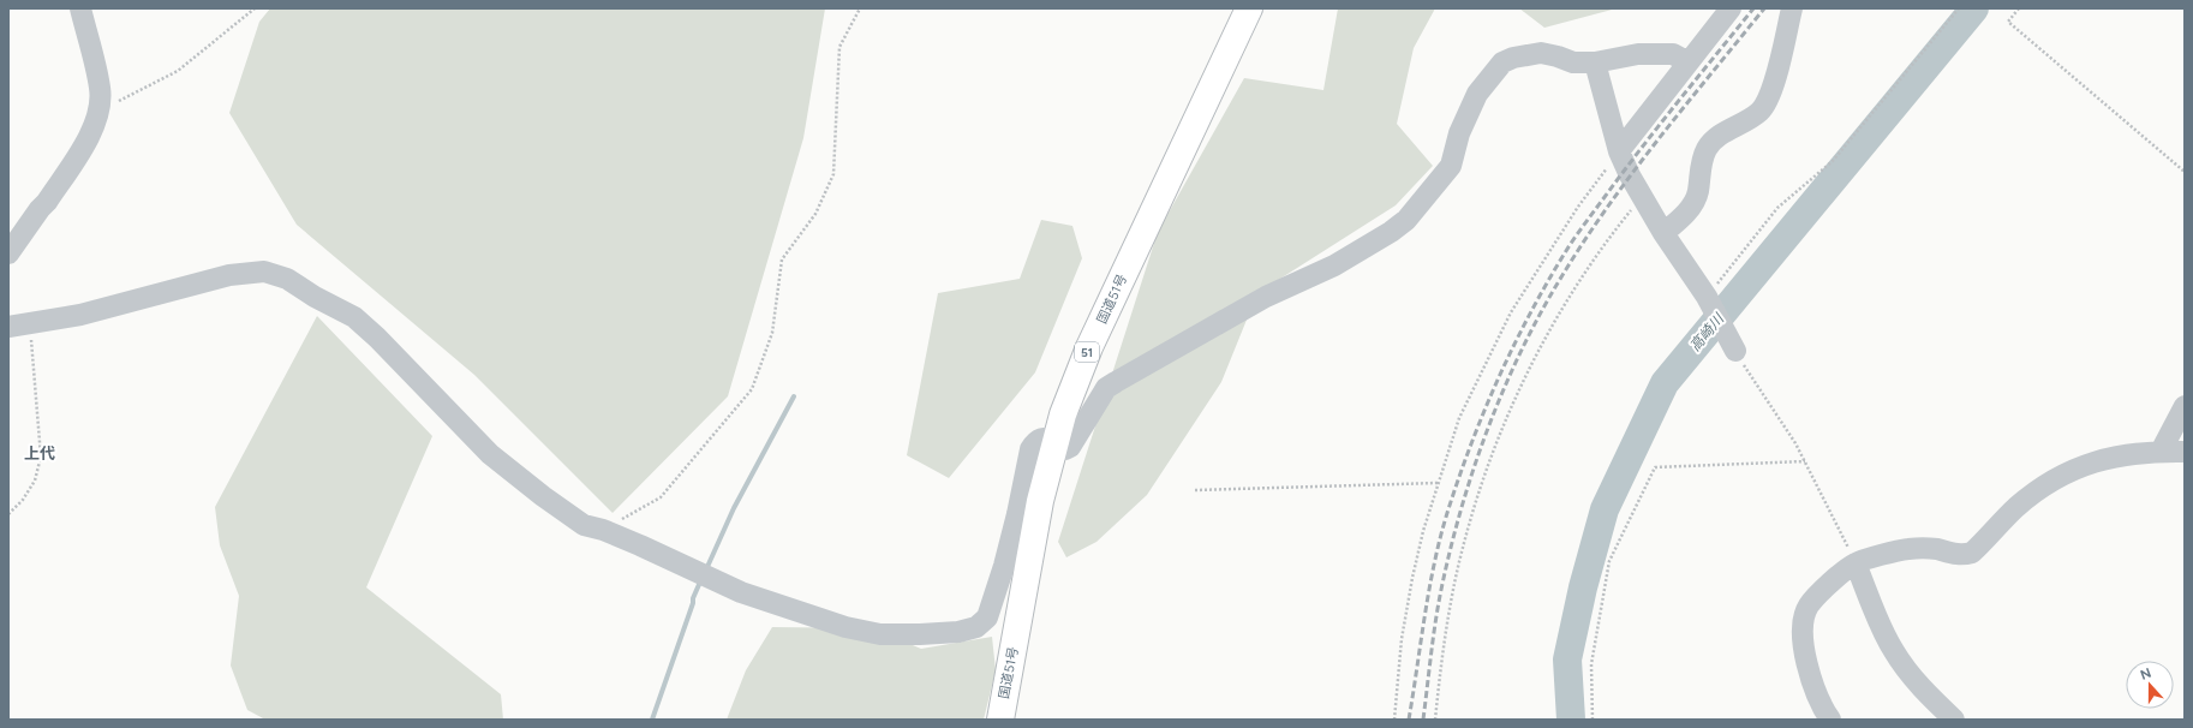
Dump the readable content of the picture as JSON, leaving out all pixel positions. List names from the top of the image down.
{
  "streets": {
    "highway": ["国道51号", "51"]
  },
  "districts": ["上代"],
  "water": ["高崎川"],
  "north": "top"
}
